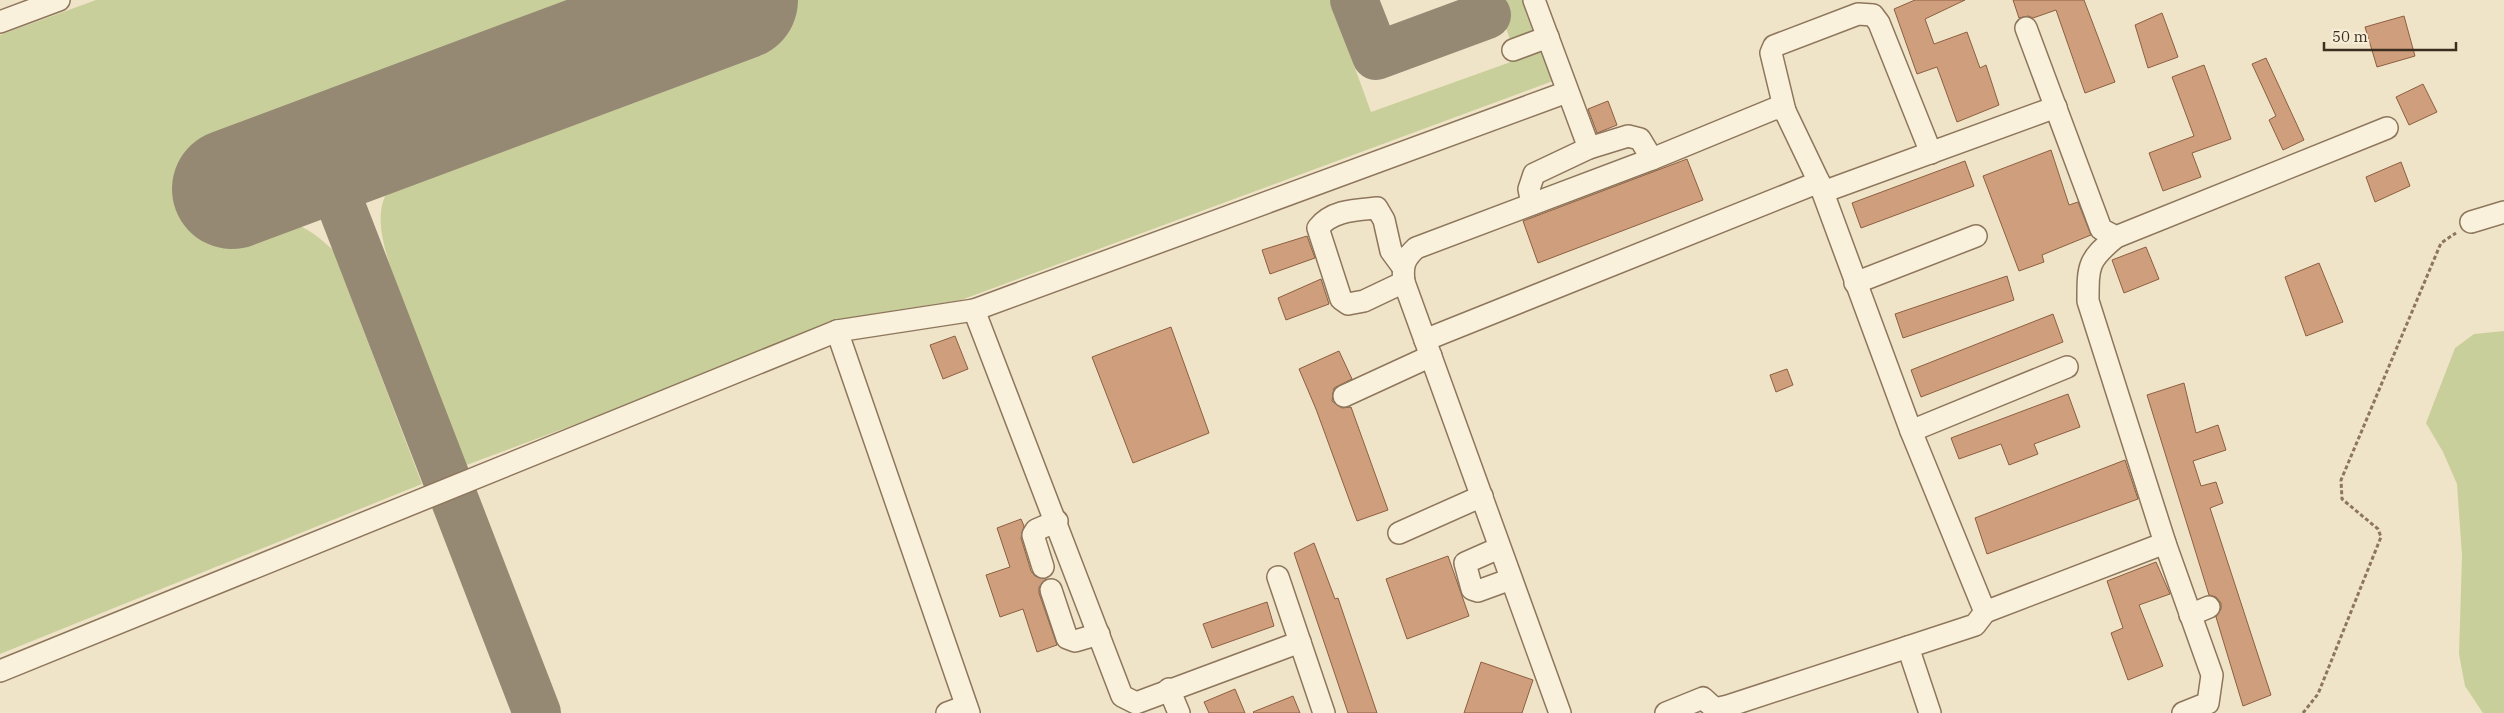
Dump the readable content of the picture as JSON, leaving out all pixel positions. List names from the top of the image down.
{
  "scale_bar": "50 m"
}
